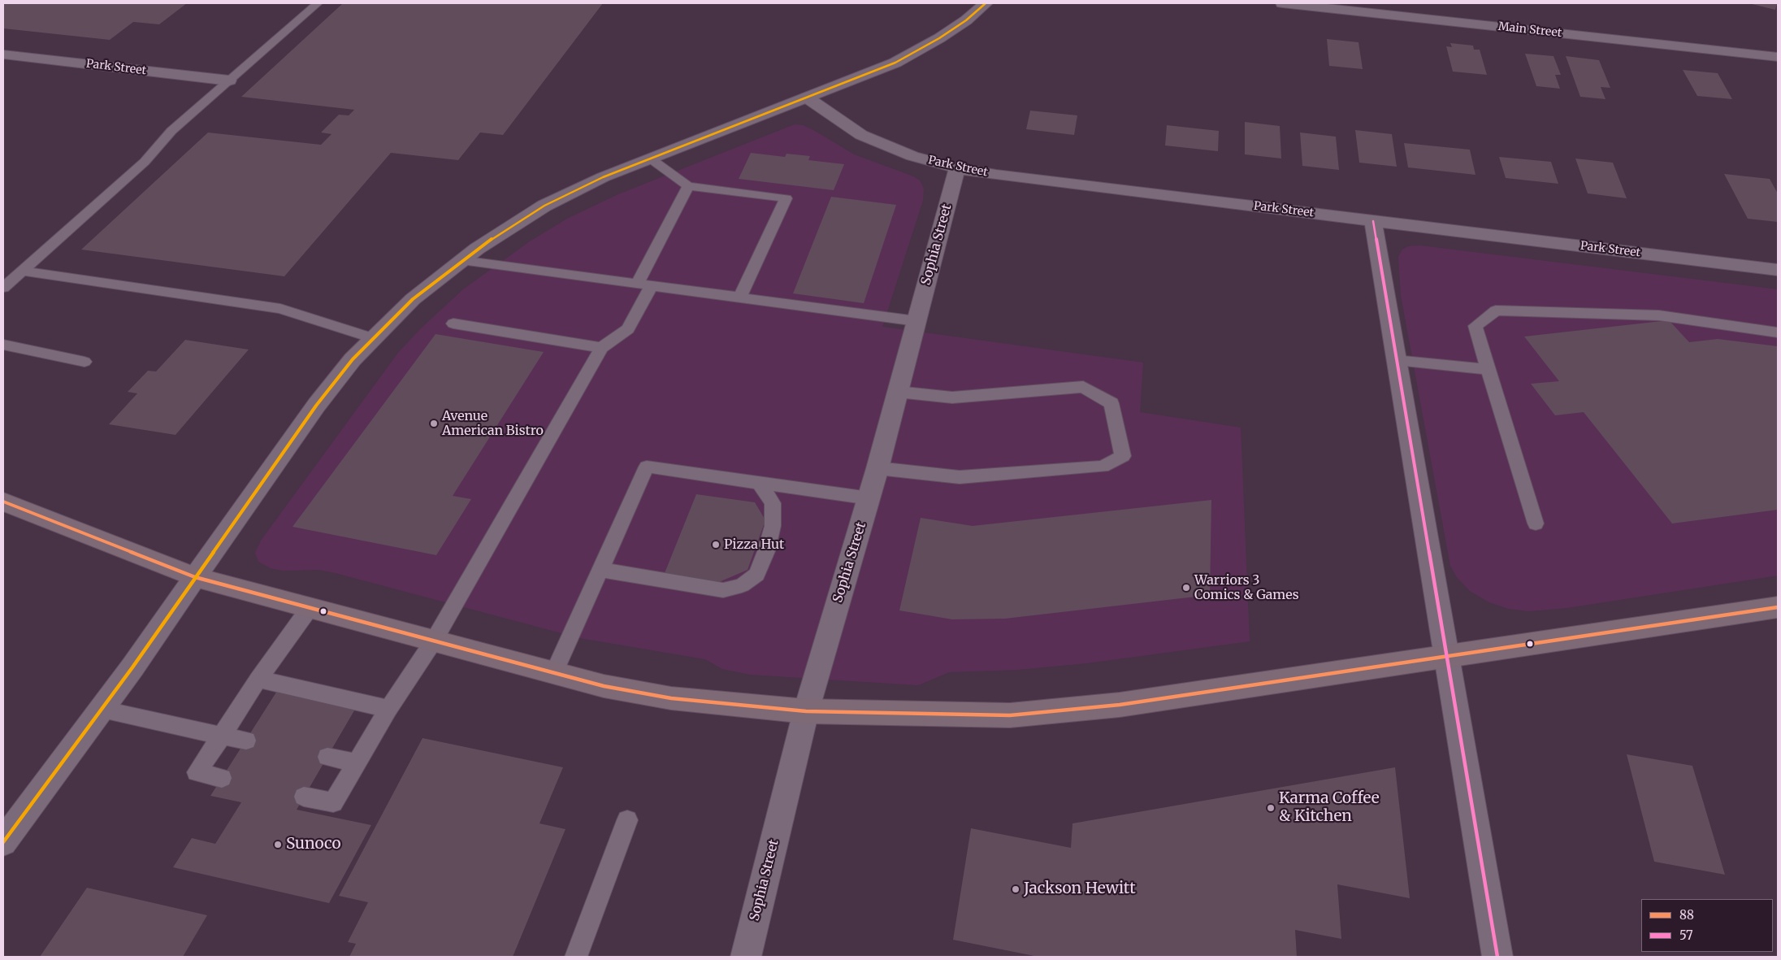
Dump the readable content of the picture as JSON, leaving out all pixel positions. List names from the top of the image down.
{
  "streets": {
    "street": ["Main Street", "Park Street", "Sophia Street"]
  },
  "crossings": [
    ["Park Street", "Sophia Street"]
  ],
  "places": [
    "Avenue American Bistro",
    "Pizza Hut",
    "Warriors 3 Comics & Games",
    "Karma Coffee & Kitchen",
    "Sunoco",
    "Jackson Hewitt"
  ],
  "lines": ["transit line 57", "transit line 88"],
  "legend": ["88", "57"]
}
